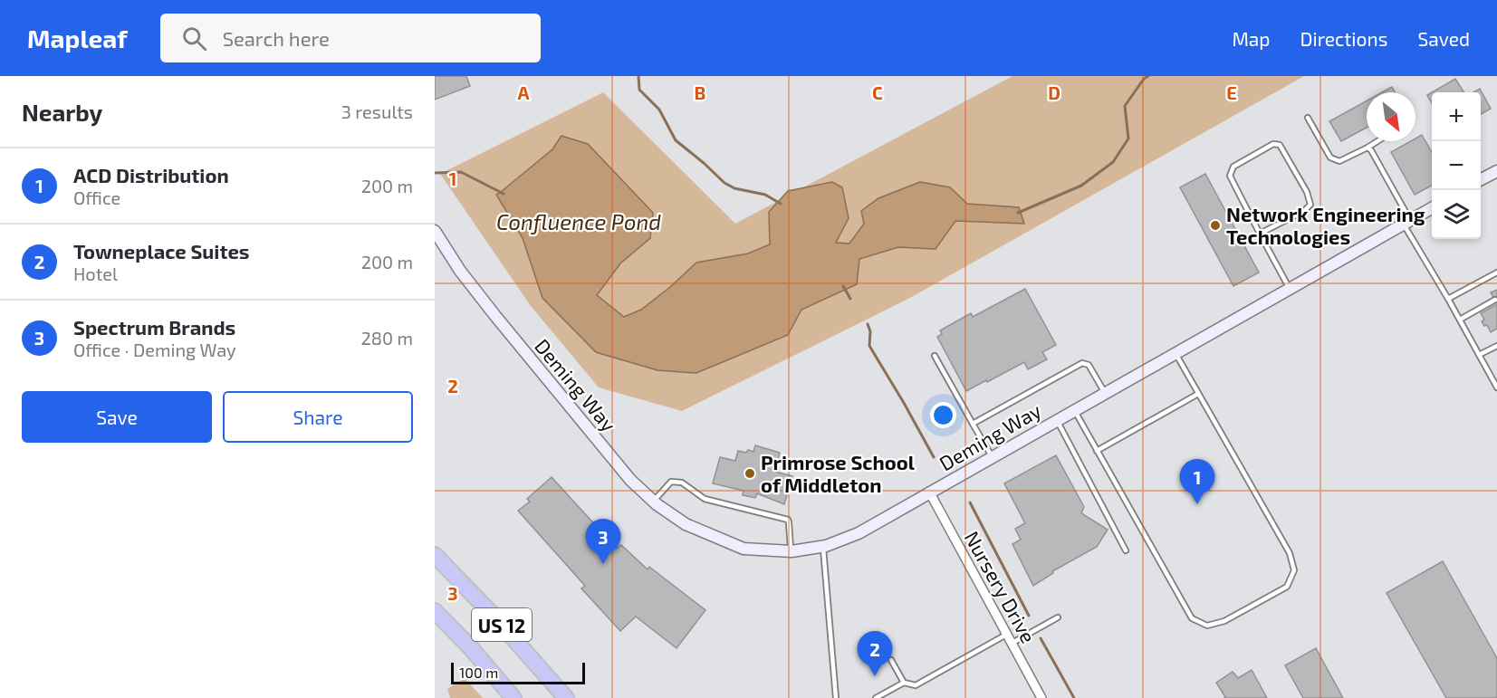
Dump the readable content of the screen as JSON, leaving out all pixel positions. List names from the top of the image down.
{
  "streets": {
    "highway": ["US 12"],
    "street": ["Deming Way", "Nursery Drive"]
  },
  "crossings": [
    ["Deming Way", "Nursery Drive"]
  ],
  "water": ["Confluence Pond"],
  "places": ["Network Engineering Technologies", "Primrose School of Middleton"],
  "scale_bar": "100 m",
  "north": "bottom right",
  "page": {
    "header": "Mapleaf",
    "search": "Search here",
    "nav": ["Map", "Directions", "Saved"],
    "heading": ["Nearby", "3 results"],
    "map_buttons": ["+", "−"],
    "list": [
      {
        "mark": "1",
        "name": "ACD Distribution",
        "note": "Office",
        "value": "200 m"
      },
      {
        "mark": "2",
        "name": "Towneplace Suites",
        "note": "Hotel",
        "value": "200 m"
      },
      {
        "mark": "3",
        "name": "Spectrum Brands",
        "note": "Office · Deming Way",
        "value": "280 m"
      }
    ],
    "buttons": ["Save", "Share"],
    "pins": ["1", "3", "2"],
    "scale": "100 m"
  },
  "grid": {
    "columns": [
      "A",
      "B",
      "C",
      "D",
      "E"
    ],
    "rows": ["1", "2", "3"]
  }
}
